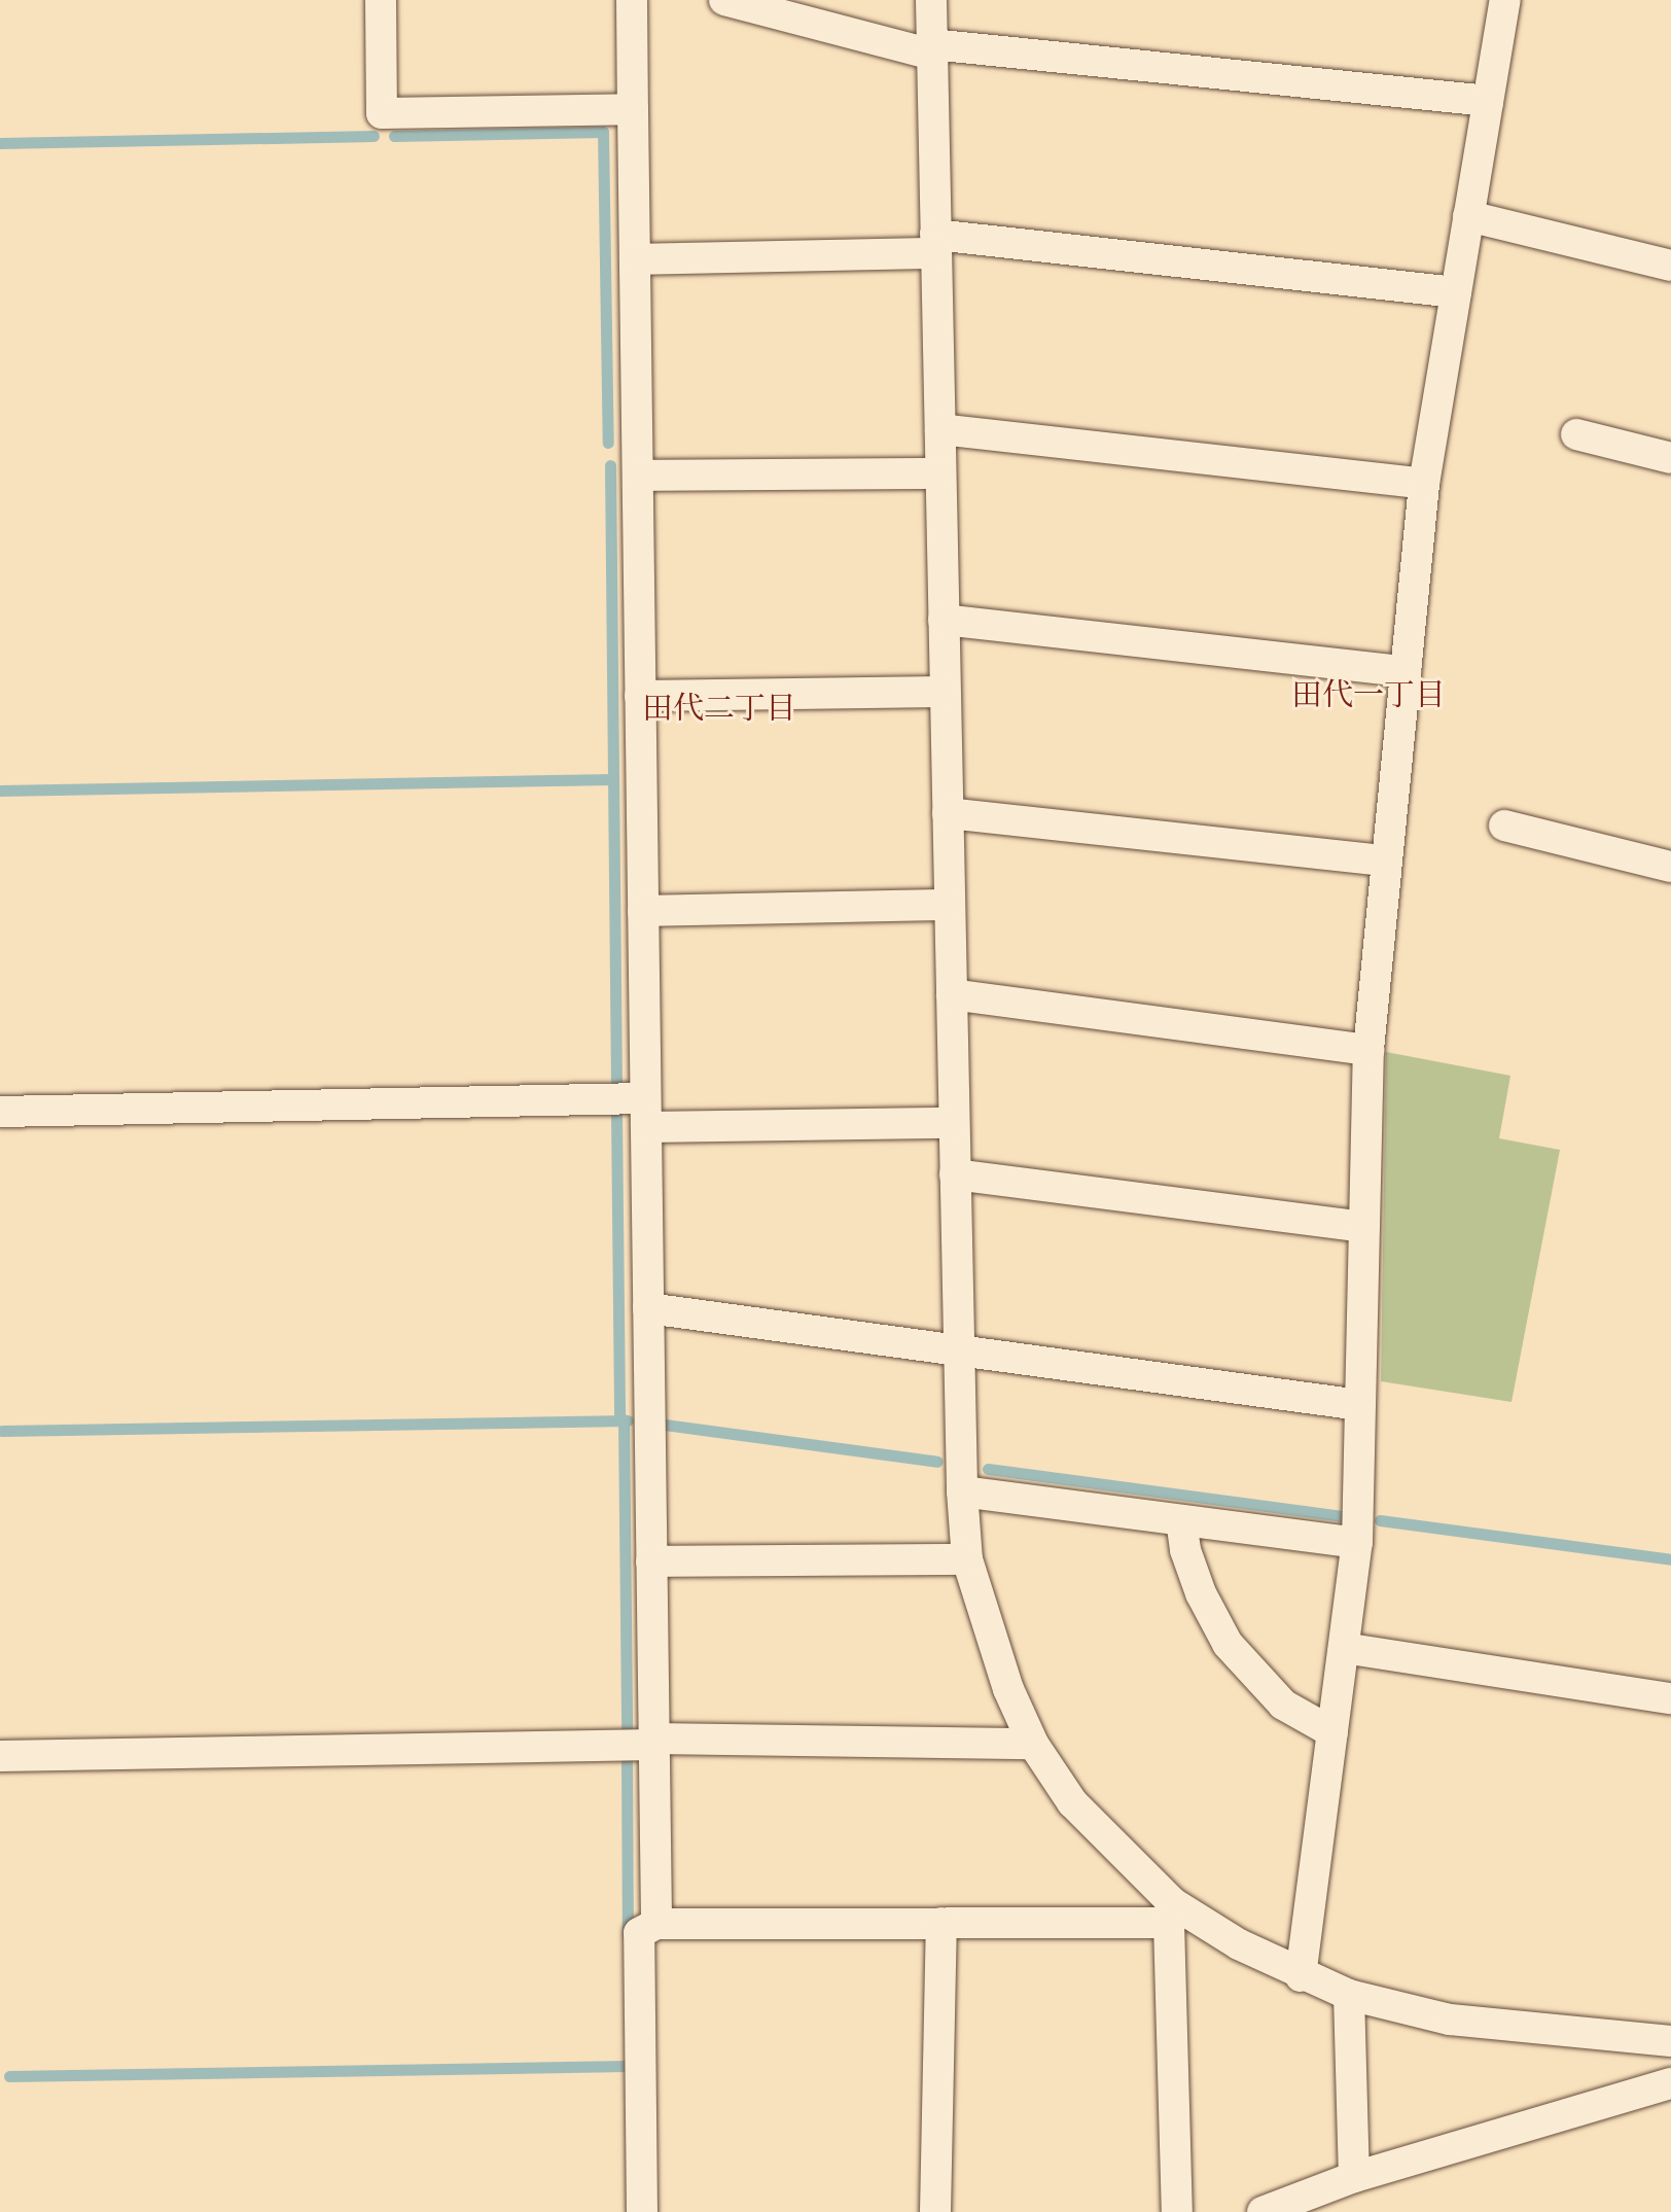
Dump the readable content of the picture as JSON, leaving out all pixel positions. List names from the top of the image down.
{
  "districts": ["田代一丁目", "田代二丁目"]
}
